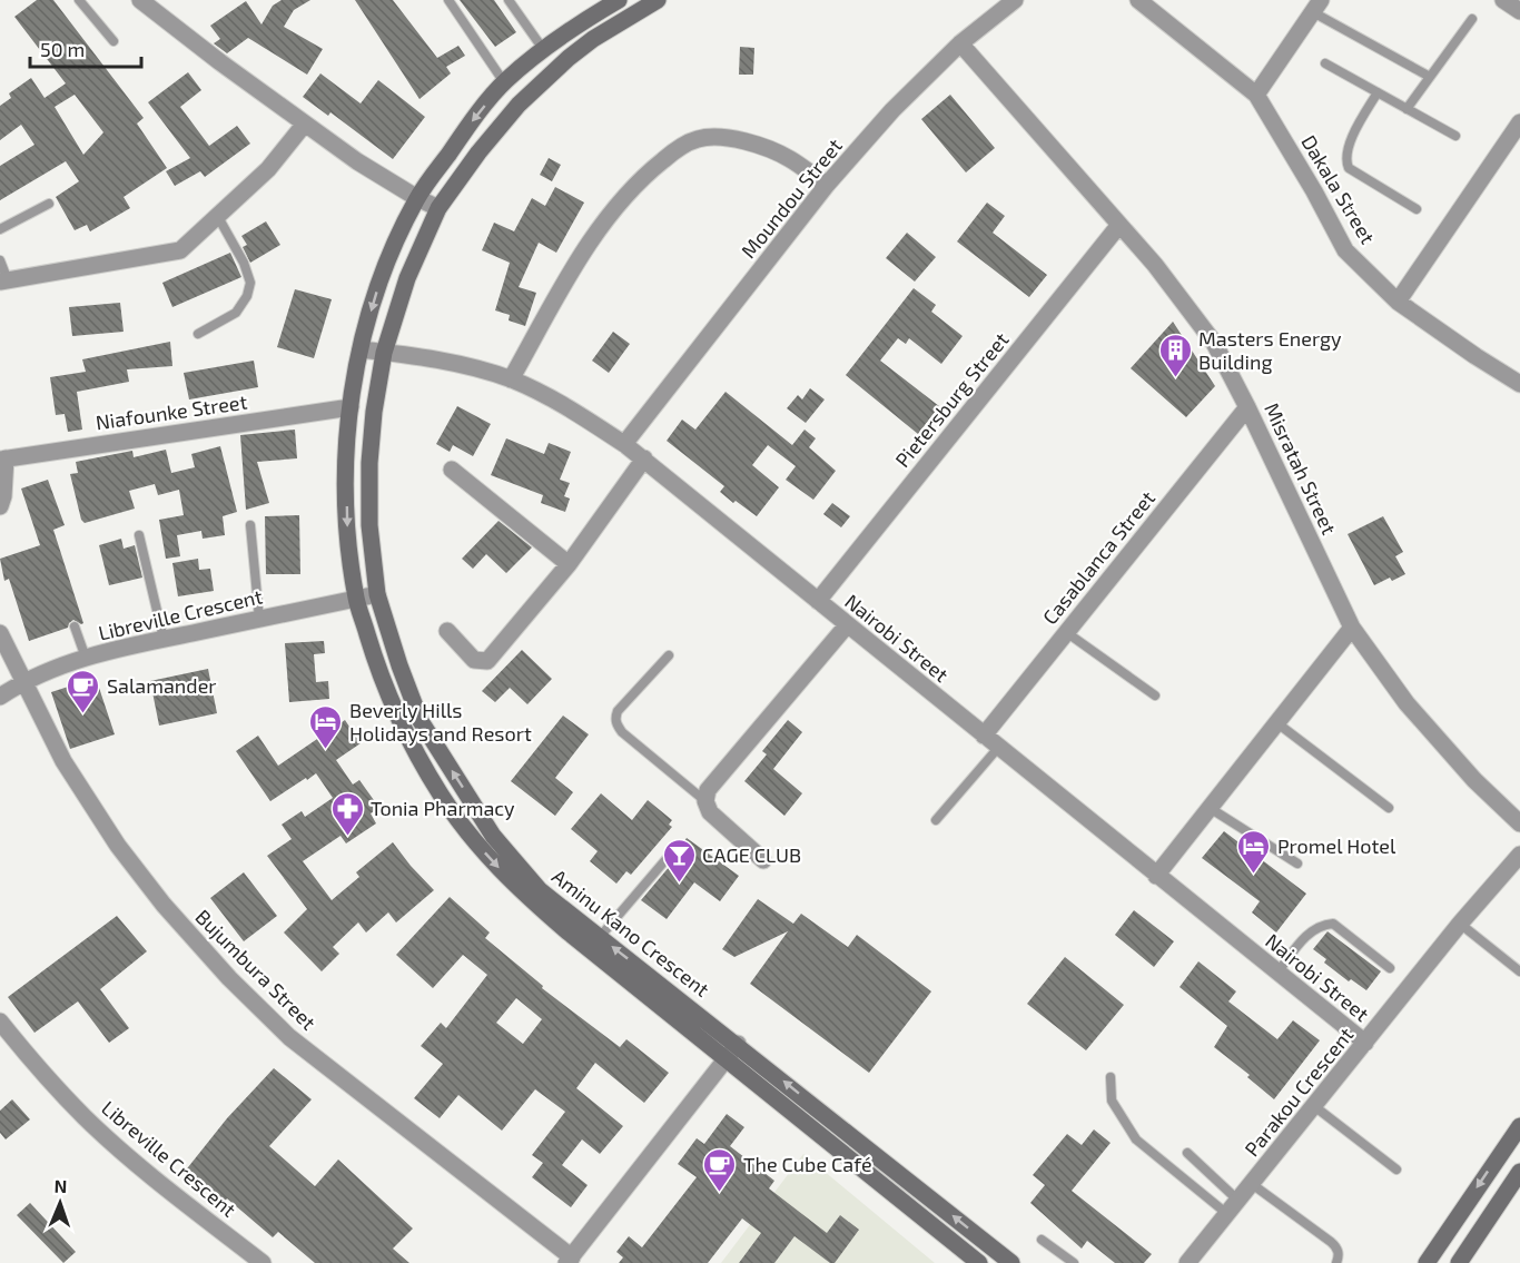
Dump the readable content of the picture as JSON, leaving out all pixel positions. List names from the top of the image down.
{
  "streets": {
    "street": [
      "Dakala Street",
      "Moundou Street",
      "Pietersburg Street",
      "Niafounke Street",
      "Misratah Street",
      "Casablanca Street",
      "Libreville Crescent",
      "Nairobi Street",
      "Aminu Kano Crescent",
      "Bujumbura Street",
      "Parakou Crescent"
    ]
  },
  "crossings": [
    ["Moundou Street", "Misratah Street"],
    ["Moundou Street", "Nairobi Street"],
    ["Pietersburg Street", "Misratah Street"],
    ["Pietersburg Street", "Nairobi Street"],
    ["Misratah Street", "Casablanca Street"],
    ["Casablanca Street", "Nairobi Street"],
    ["Libreville Crescent", "Aminu Kano Crescent"],
    ["Libreville Crescent", "Bujumbura Street"],
    ["Nairobi Street", "Aminu Kano Crescent"],
    ["Nairobi Street", "Parakou Crescent"]
  ],
  "places": {
    "building": ["Masters Energy Building"],
    "cafe": ["Salamander", "The Cube Café"],
    "hotel": ["Beverly Hills Holidays and Resort", "Promel Hotel"],
    "pharmacy": ["Tonia Pharmacy"],
    "bar": ["CAGE CLUB"]
  },
  "scale_bar": "50 m",
  "north": "top"
}
